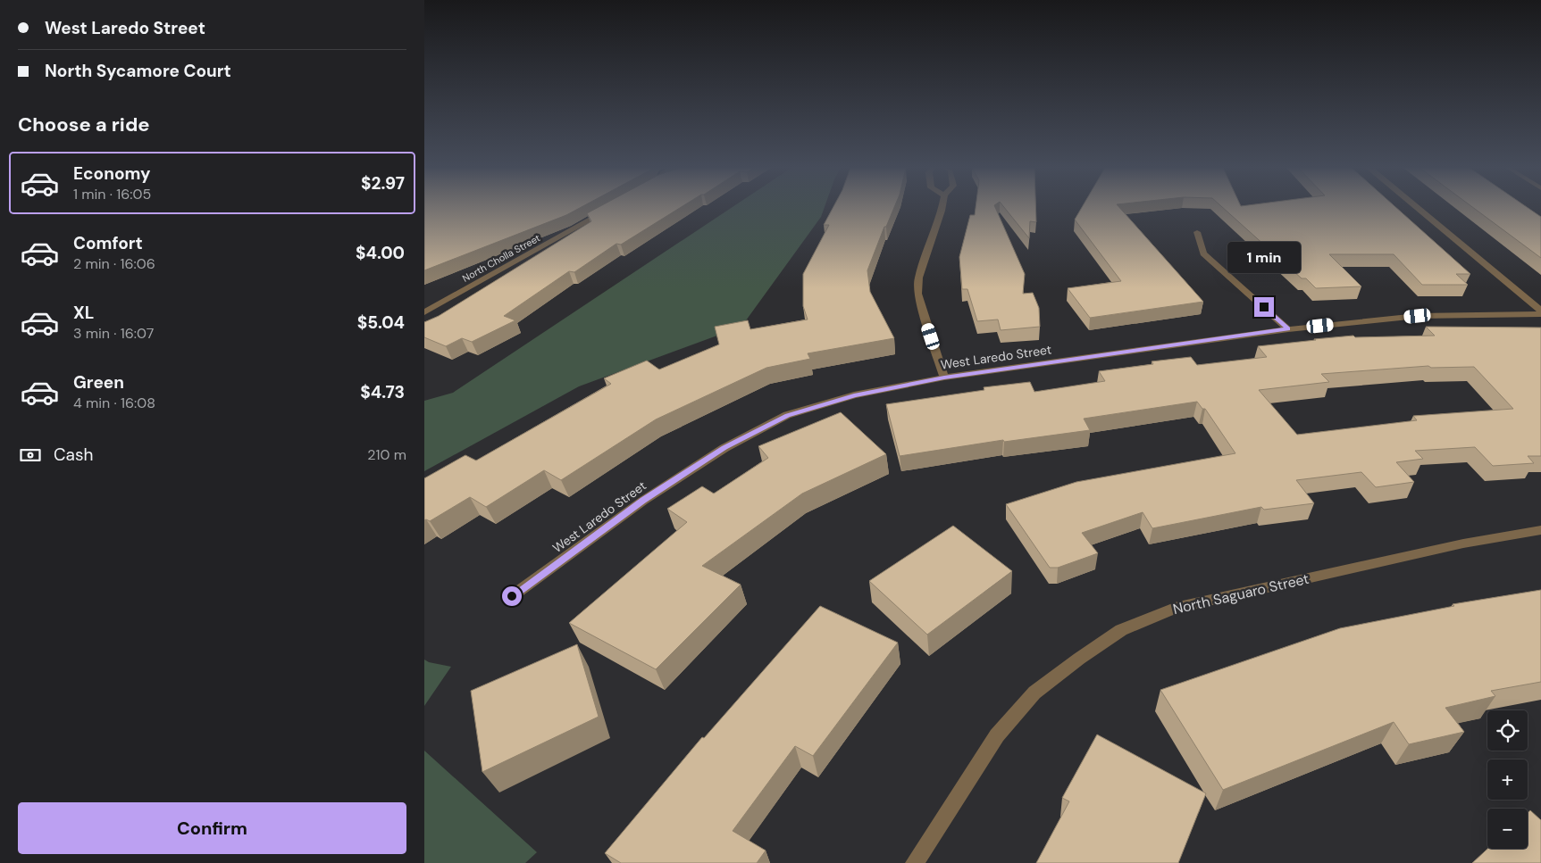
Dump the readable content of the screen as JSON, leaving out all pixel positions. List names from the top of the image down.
{
  "streets": {
    "street": ["North Cholla Street", "West Laredo Street", "North Saguaro Street"]
  },
  "page": {
    "banner": ["West Laredo Street", "North Sycamore Court"],
    "heading": "Choose a ride",
    "list": [
      {
        "name": "Economy",
        "note": "1 min · 16:05",
        "value": "$2.97"
      },
      {
        "name": "Comfort",
        "note": "2 min · 16:06",
        "value": "$4.00"
      },
      {
        "name": "XL",
        "note": "3 min · 16:07",
        "value": "$5.04"
      },
      {
        "name": "Green",
        "note": "4 min · 16:08",
        "value": "$4.73"
      }
    ],
    "bubble": "1 min",
    "pay": ["Cash", "210 m"],
    "map_buttons": ["+", "−"],
    "buttons": "Confirm"
  }
}
